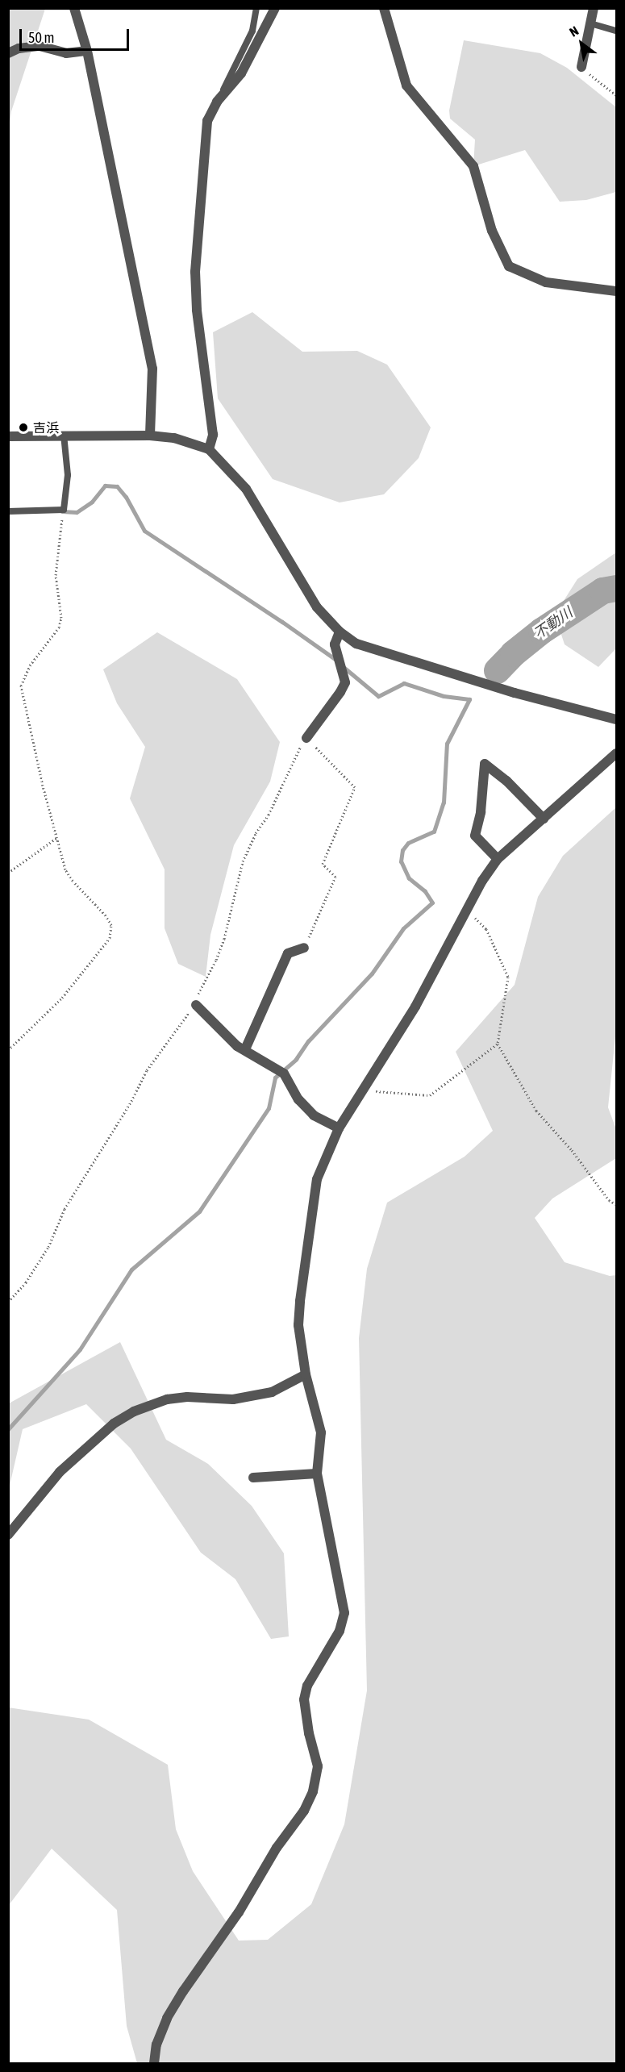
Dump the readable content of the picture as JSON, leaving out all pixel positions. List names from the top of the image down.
{
  "water": ["不動川"],
  "places": ["吉浜"],
  "scale_bar": "50 m",
  "north": "top left"
}
